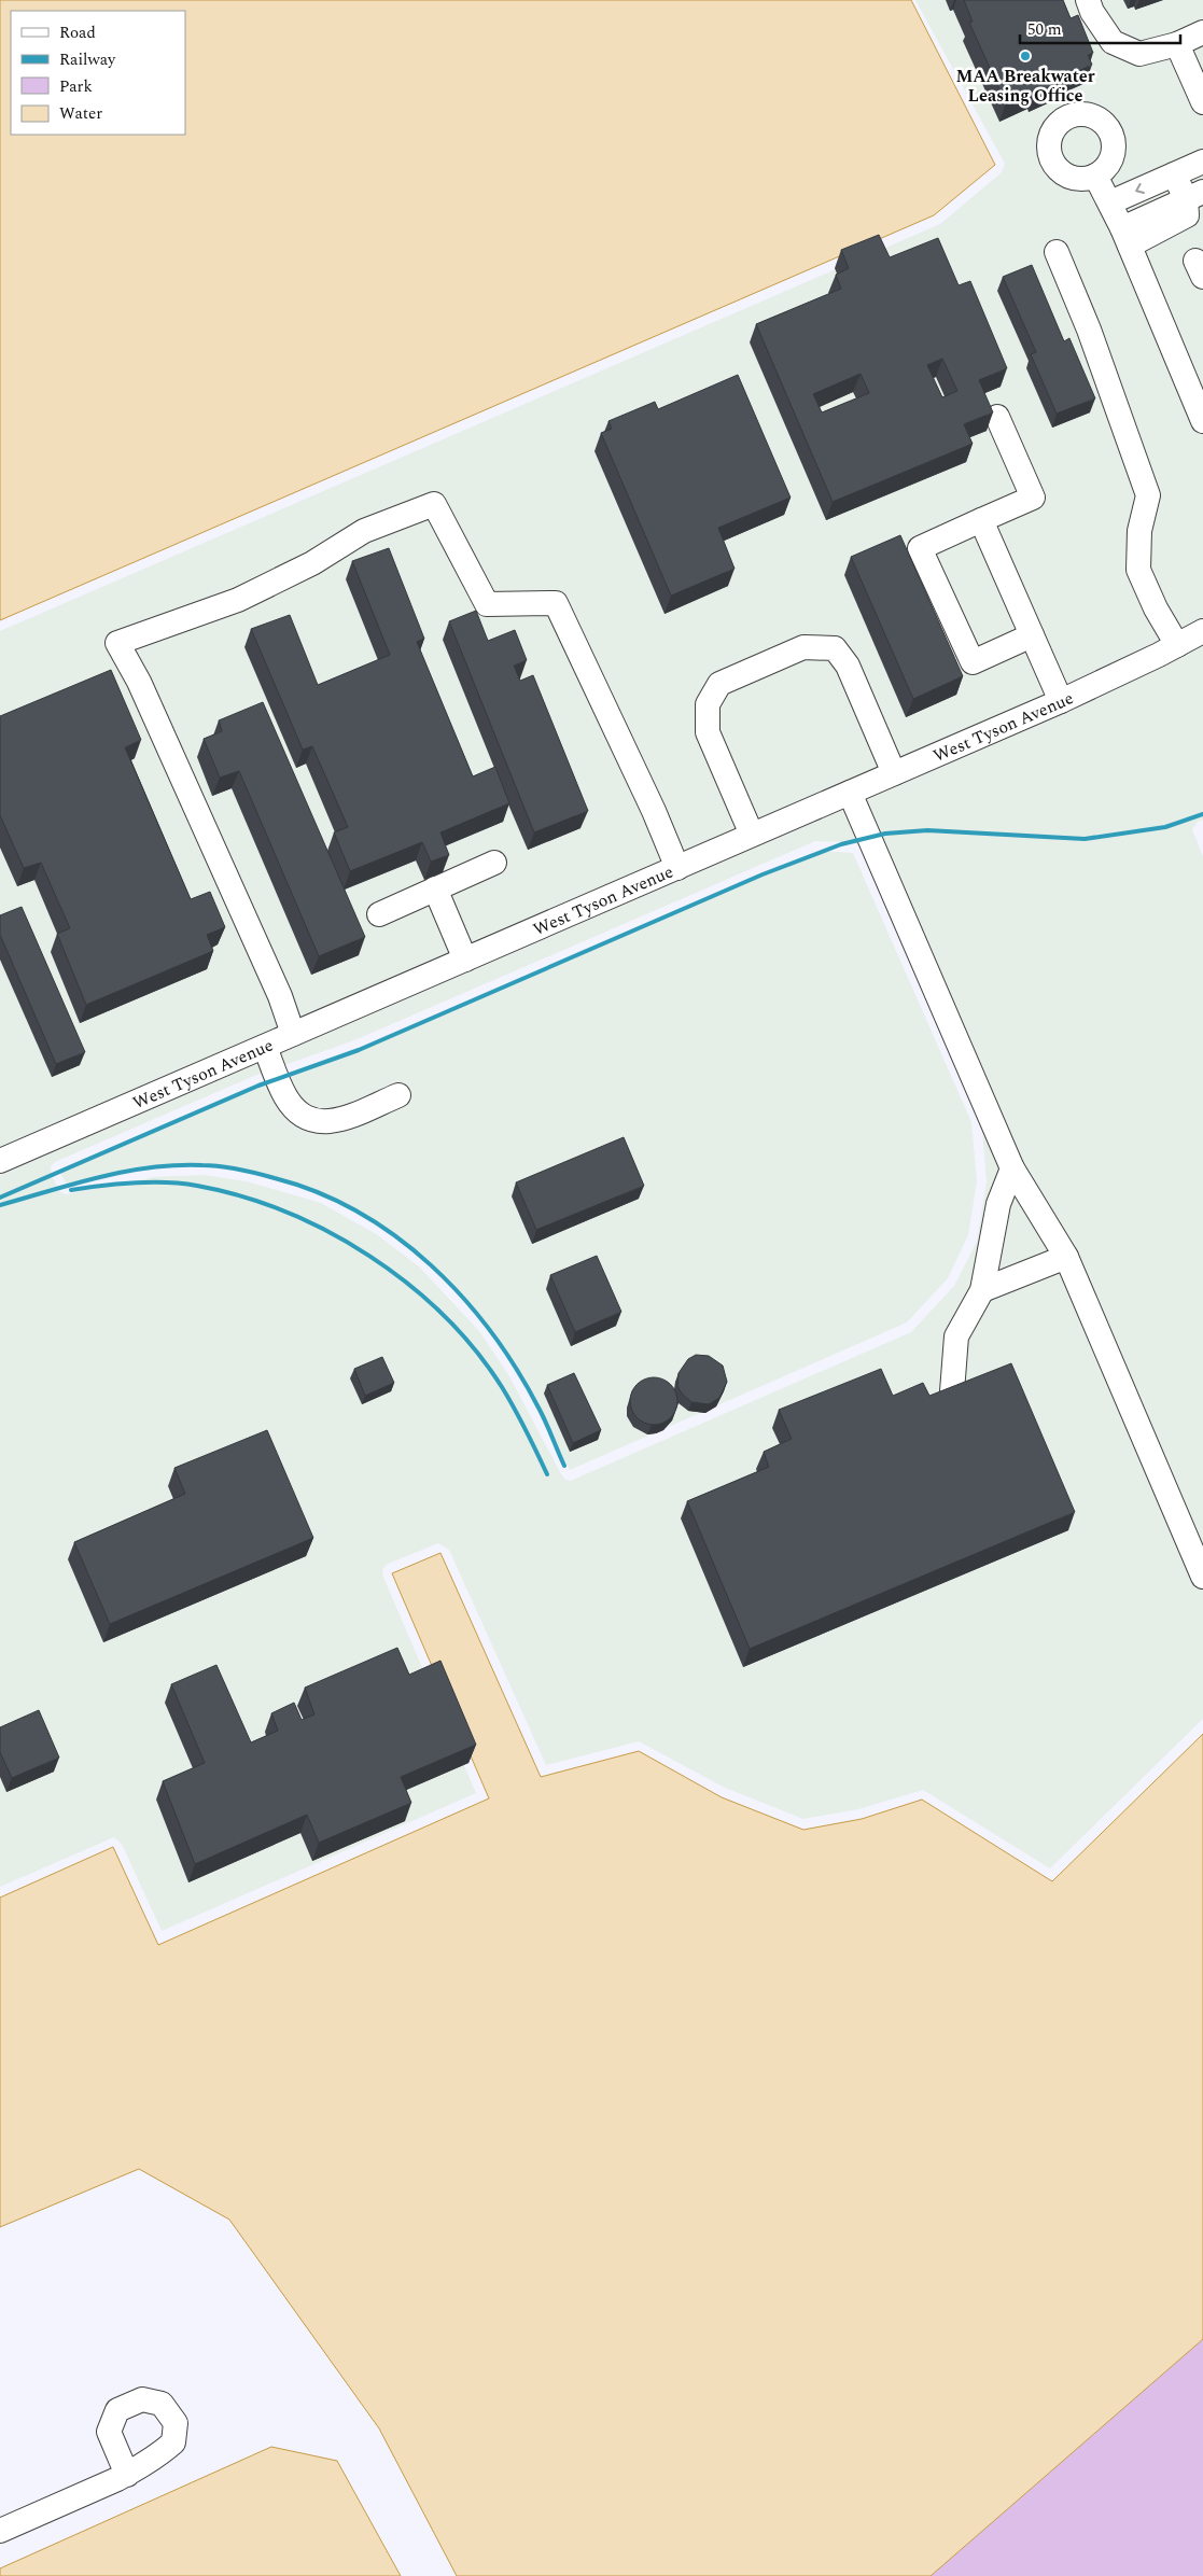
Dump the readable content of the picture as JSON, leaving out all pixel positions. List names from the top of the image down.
{
  "streets": {
    "street": ["West Tyson Avenue"]
  },
  "places": ["MAA Breakwater Leasing Office"],
  "legend": [
    "Road",
    "Railway",
    "Park",
    "Water"
  ],
  "scale_bar": "50 m"
}
